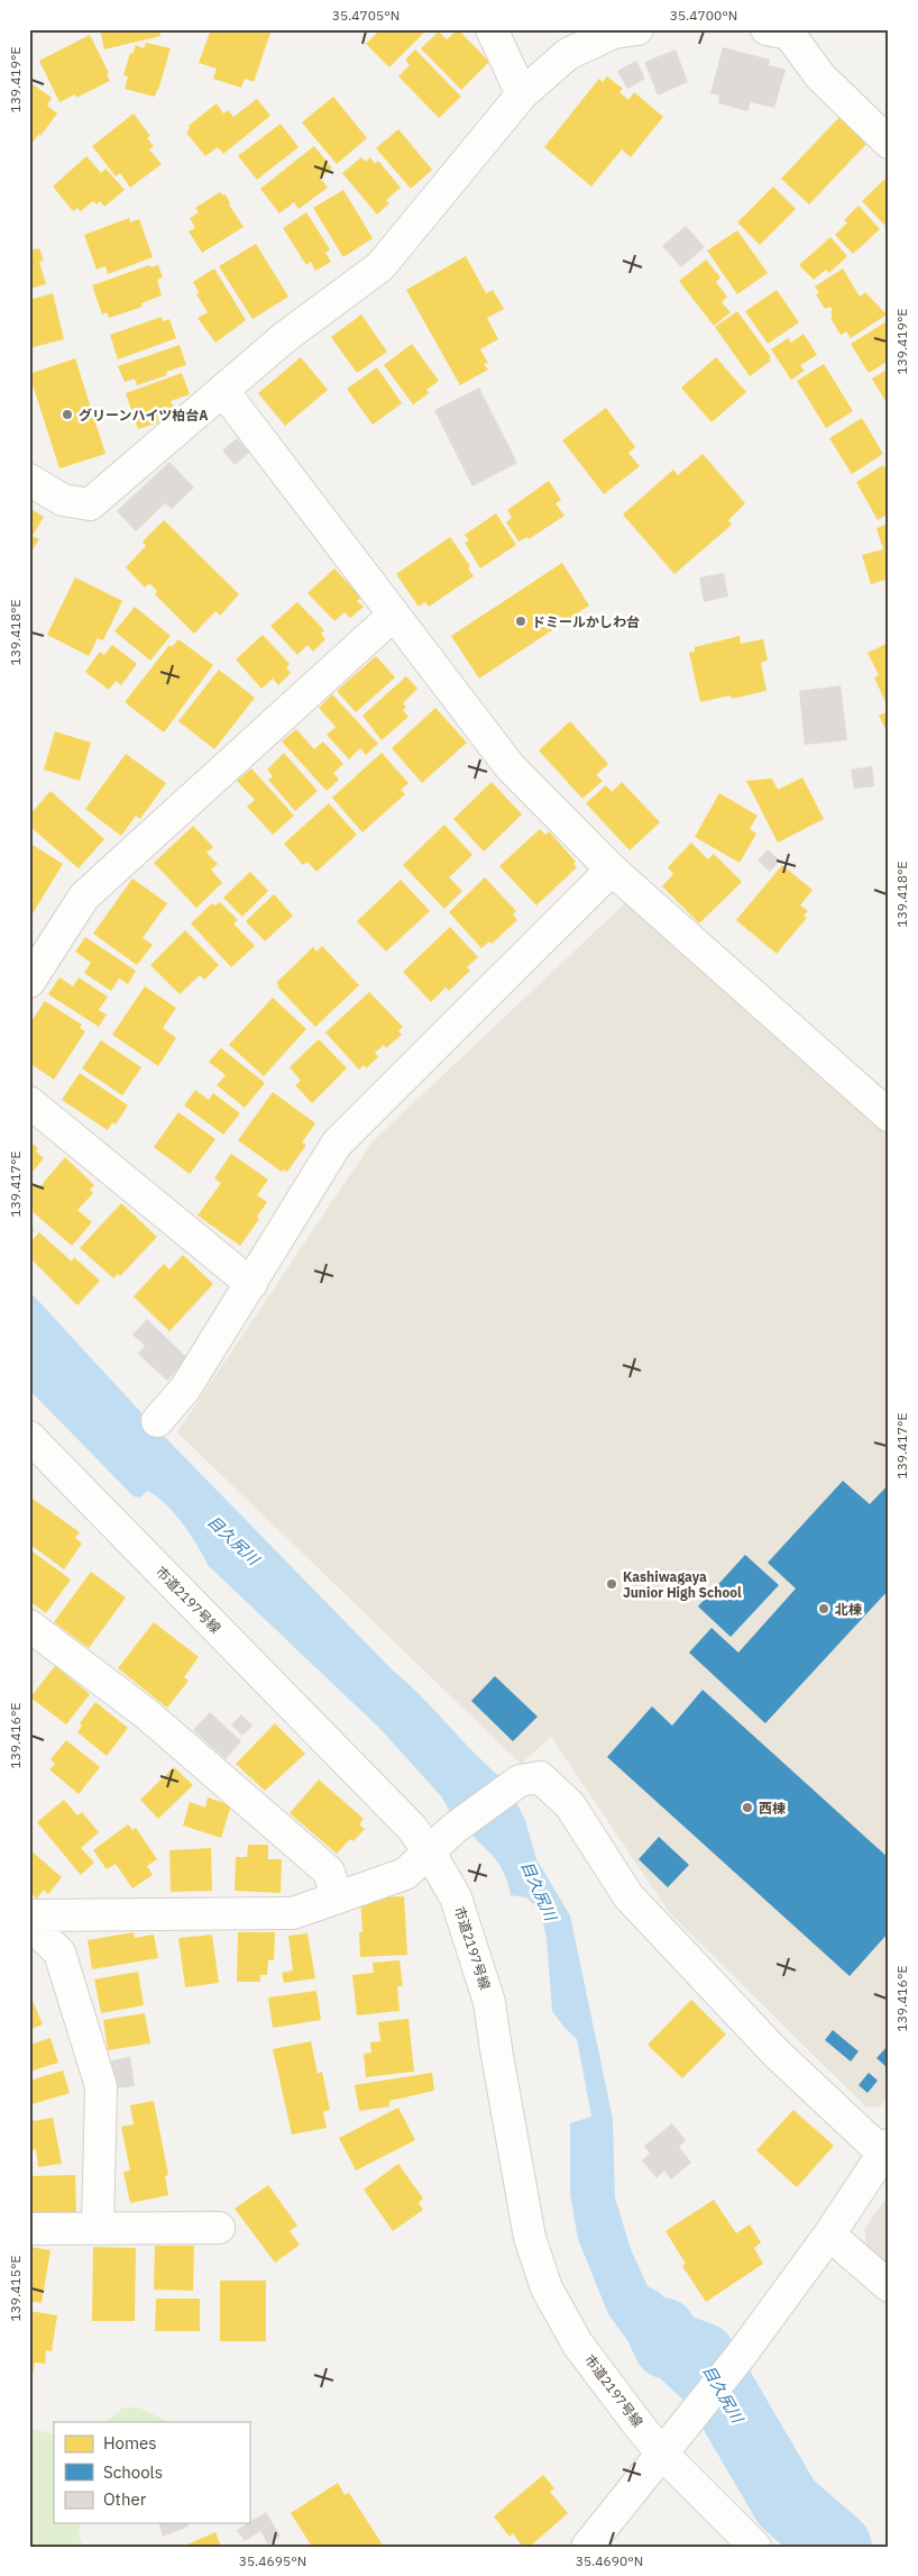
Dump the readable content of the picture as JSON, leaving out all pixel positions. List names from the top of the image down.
{
  "streets": {
    "street": ["市道2197号線"]
  },
  "water": ["目久尻川"],
  "places": [
    "グリーンハイツ柏台A",
    "ドミールかしわ台",
    "Kashiwagaya Junior High School",
    "北棟",
    "西棟"
  ],
  "legend": ["Homes", "Schools", "Other"],
  "coordinates": [
    "35.4705°N",
    "35.4700°N",
    "139.419°E",
    "139.418°E",
    "139.417°E",
    "139.416°E",
    "139.415°E",
    "35.4695°N",
    "35.4690°N"
  ]
}
